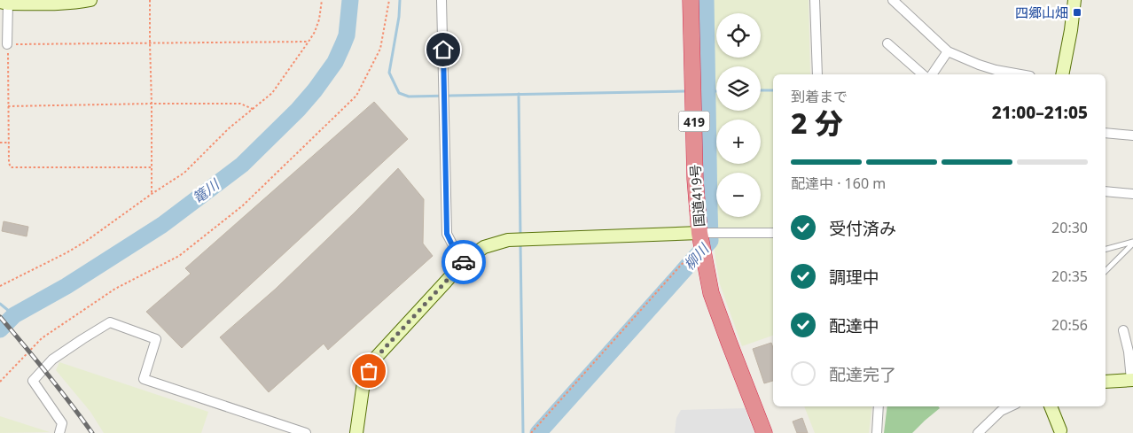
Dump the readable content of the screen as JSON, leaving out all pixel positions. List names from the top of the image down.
{
  "streets": {
    "highway": ["419", "国道419号"]
  },
  "water": ["篭川", "柳川"],
  "places": {
    "transit": ["四郷山畑"]
  },
  "page": {
    "map_buttons": ["+", "−"],
    "heading": ["2 分", "到着まで", "21:00–21:05"],
    "bar": "配達中 · 160 m",
    "list": [
      ["受付済み", "20:30"],
      ["調理中", "20:35"],
      ["配達中", "20:56"],
      "配達完了"
    ]
  }
}
